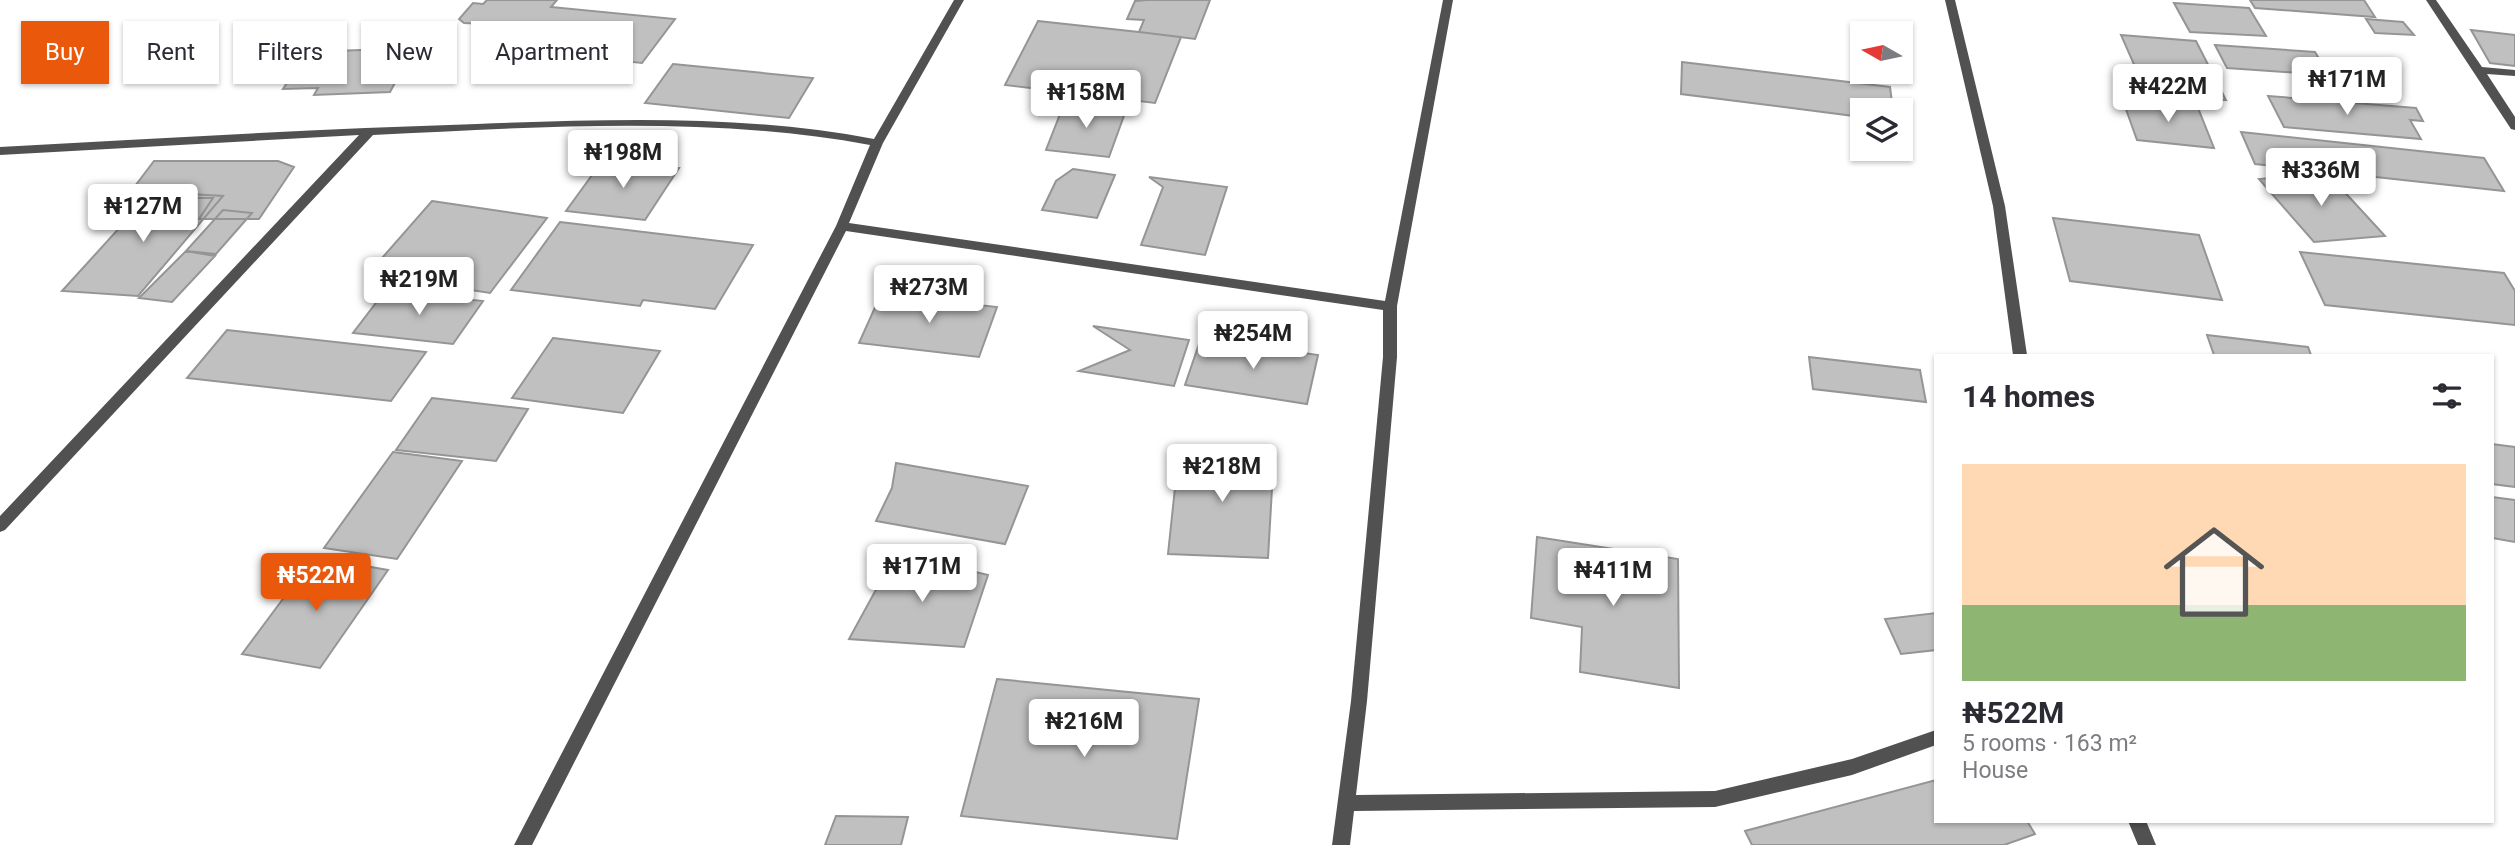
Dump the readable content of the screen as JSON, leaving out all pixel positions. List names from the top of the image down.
{
  "north": "left",
  "page": {
    "chip": [
      "Buy",
      "Rent",
      "Filters",
      "New",
      "Apartment"
    ],
    "price": [
      "₦171M",
      "₦422M",
      "₦158M",
      "₦198M",
      "₦336M",
      "₦127M",
      "₦219M",
      "₦273M",
      "₦254M",
      "₦218M",
      "₦171M",
      "₦411M",
      "₦522M",
      "₦216M"
    ],
    "heading": "14 homes",
    "list": [
      {
        "name": "₦522M",
        "note": "5 rooms · 163 m² · House"
      }
    ]
  }
}
